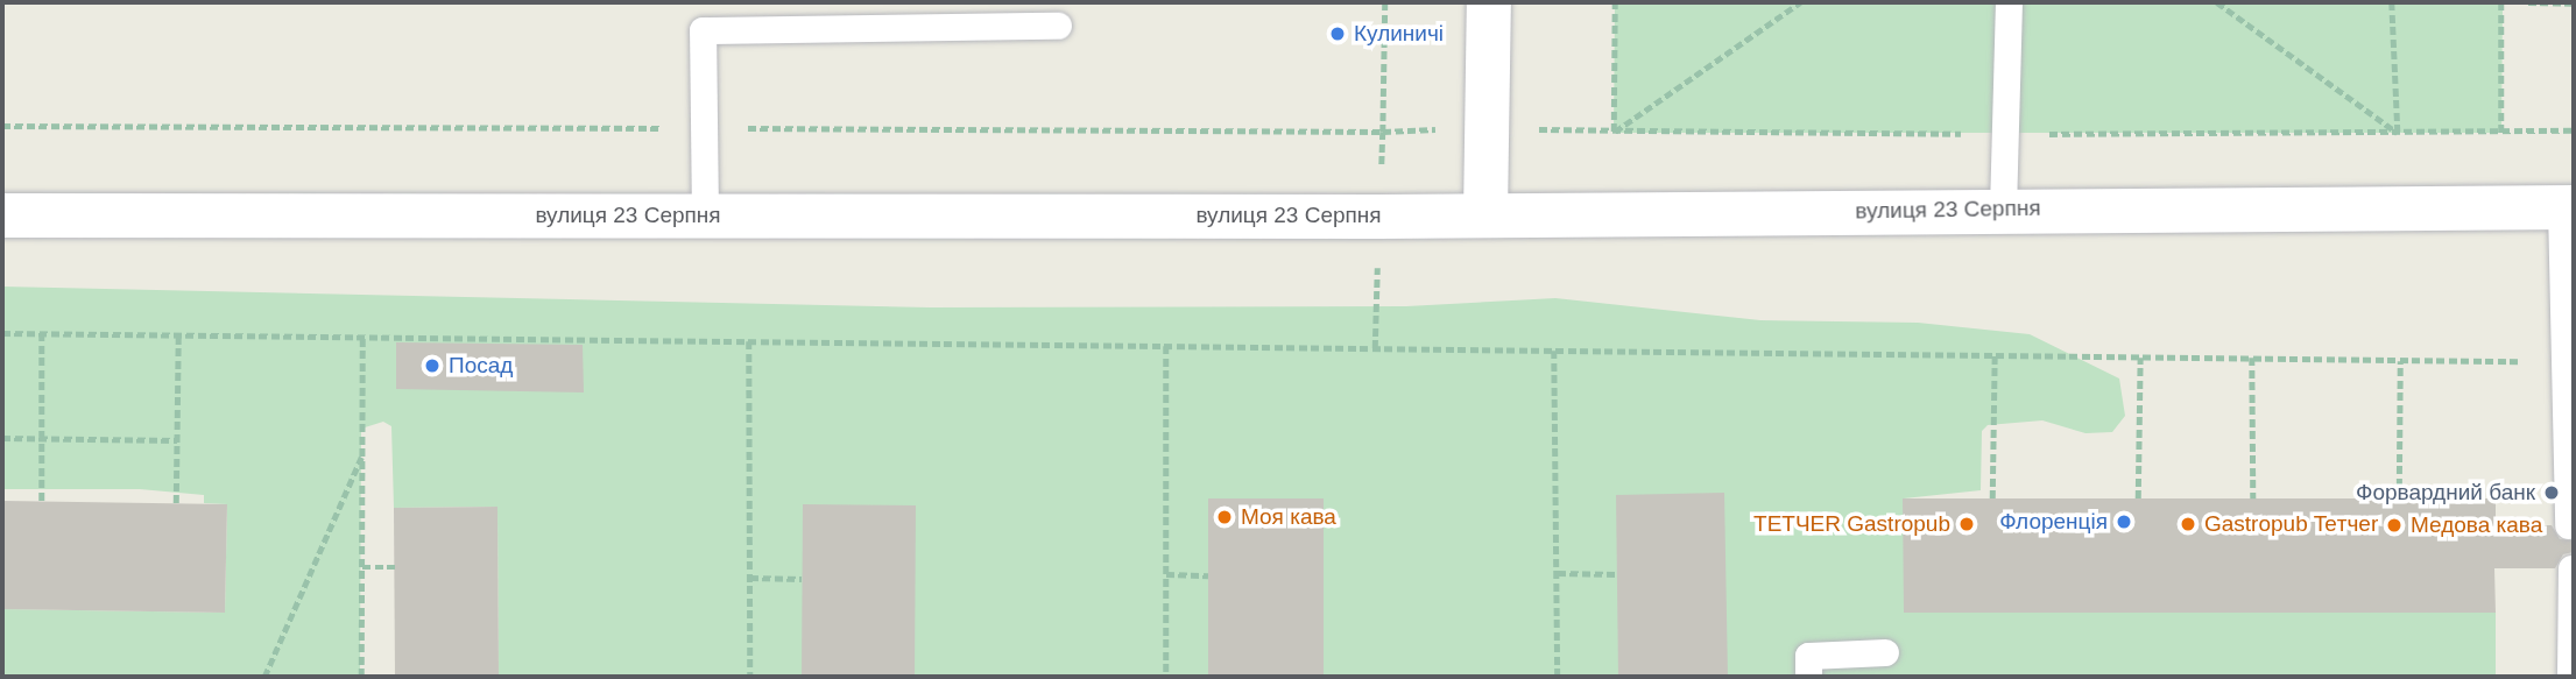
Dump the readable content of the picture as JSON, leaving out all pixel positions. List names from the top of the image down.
{
  "streets": {
    "street": ["вулиця 23 Серпня"]
  },
  "places": [
    "Кулиничі",
    "Посад",
    "Форвардний банк",
    "Моя кава",
    "Флоренція",
    "ТЕТЧЕR Gastropub",
    "Gastropub Teтчеr",
    "Медова кава"
  ]
}
